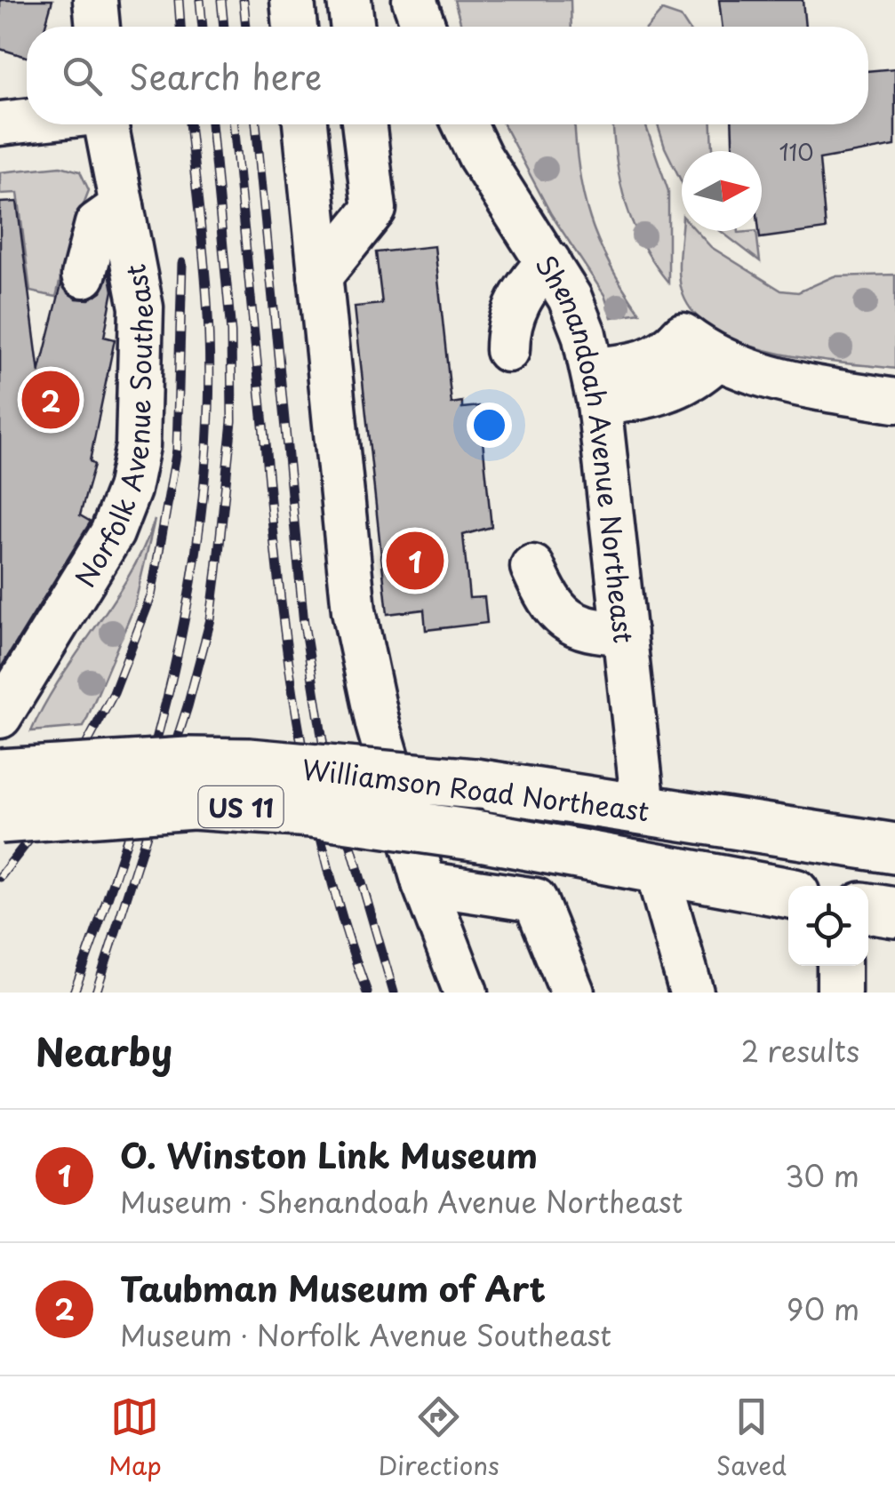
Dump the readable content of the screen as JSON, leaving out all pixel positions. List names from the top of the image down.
{
  "streets": {
    "main road": ["Williamson Road Northeast", "US 11"],
    "street": ["Norfolk Avenue Southeast", "Shenandoah Avenue Northeast"]
  },
  "crossings": [
    ["Shenandoah Avenue Northeast", "Williamson Road Northeast"]
  ],
  "house_numbers": ["110"],
  "north": "right",
  "page": {
    "search": "Search here",
    "pins": ["2", "1"],
    "heading": ["Nearby", "2 results"],
    "list": [
      {
        "mark": "1",
        "name": "O. Winston Link Museum",
        "note": "Museum · Shenandoah Avenue Northeast",
        "value": "30 m"
      },
      {
        "mark": "2",
        "name": "Taubman Museum of Art",
        "note": "Museum · Norfolk Avenue Southeast",
        "value": "90 m"
      }
    ],
    "nav": ["Map", "Directions", "Saved"]
  }
}
